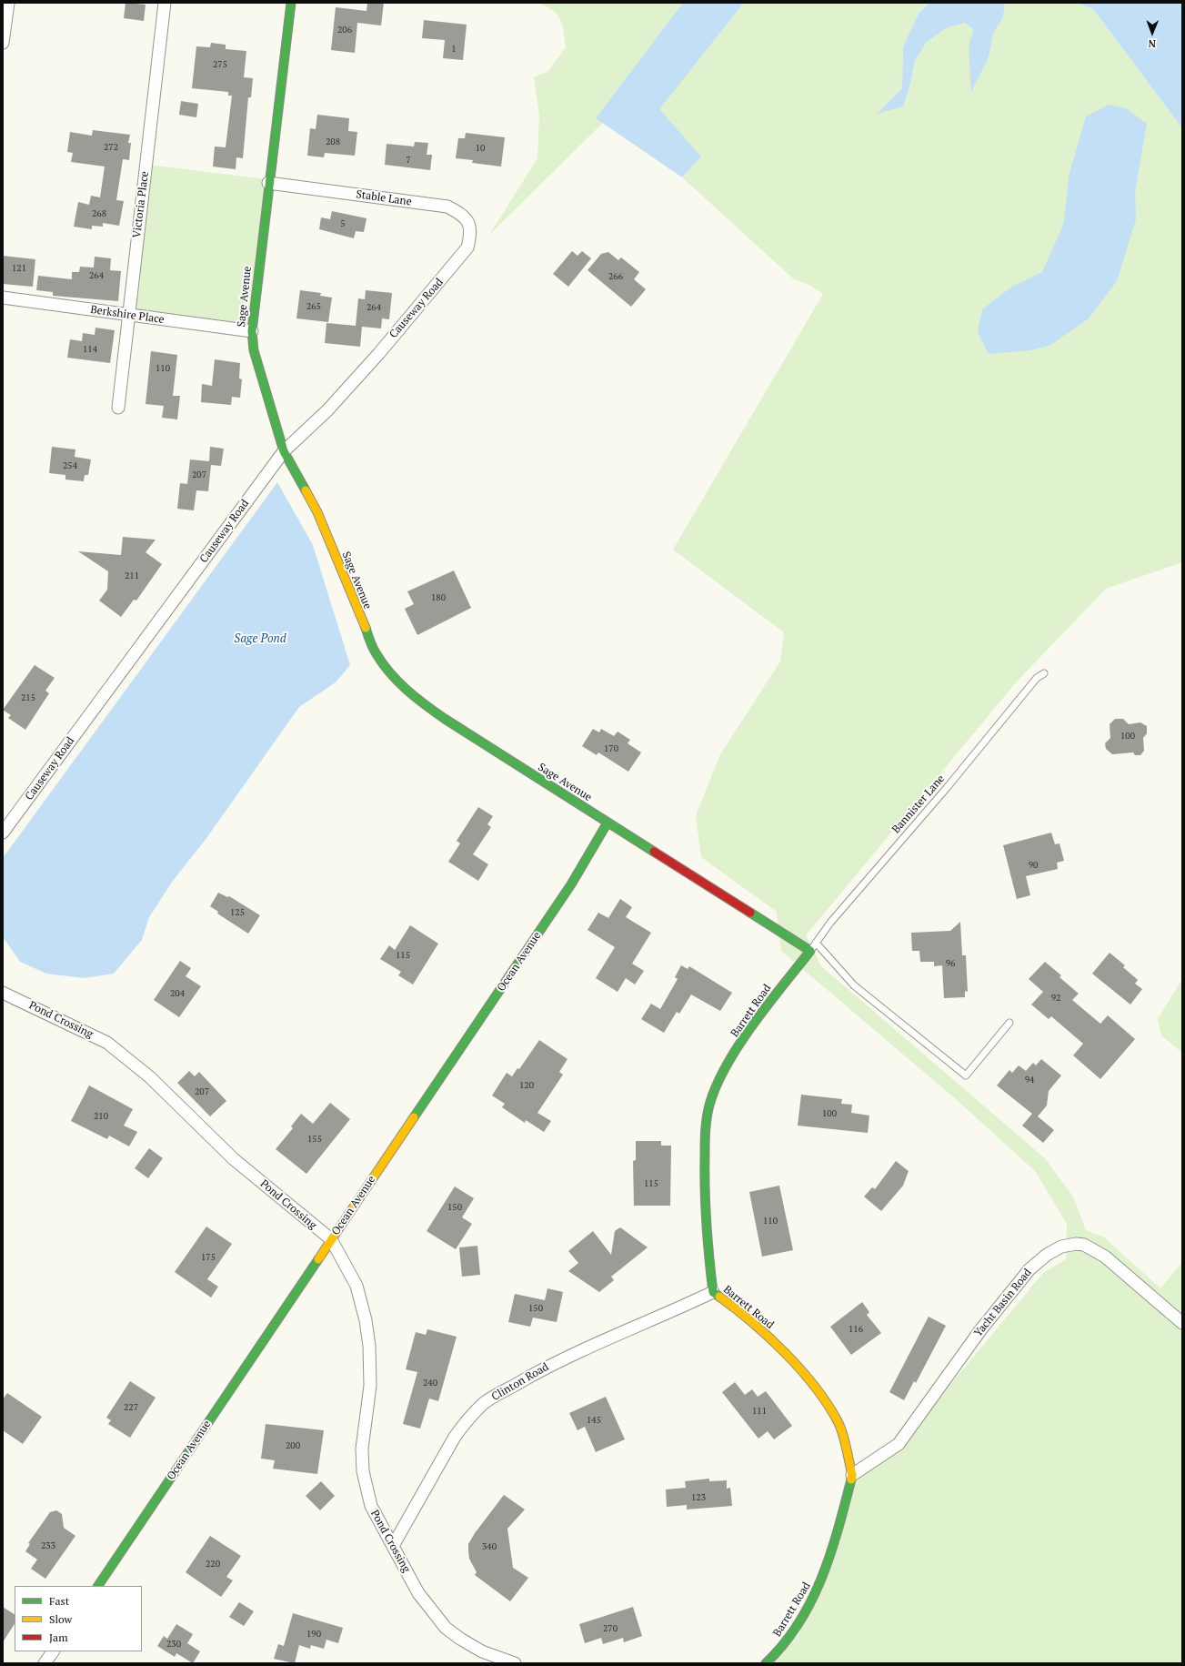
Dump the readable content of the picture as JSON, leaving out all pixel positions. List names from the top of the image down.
{
  "streets": {
    "street": [
      "Stable Lane",
      "Victoria Place",
      "Sage Avenue",
      "Causeway Road",
      "Berkshire Place",
      "Ocean Avenue",
      "Barrett Road",
      "Pond Crossing",
      "Yacht Basin Road",
      "Clinton Road"
    ],
    "lane": ["Bannister Lane"]
  },
  "crossings": [
    ["Stable Lane", "Sage Avenue"],
    ["Stable Lane", "Causeway Road"],
    ["Victoria Place", "Berkshire Place"],
    ["Sage Avenue", "Causeway Road"],
    ["Sage Avenue", "Berkshire Place"],
    ["Sage Avenue", "Bannister Lane"],
    ["Sage Avenue", "Ocean Avenue"],
    ["Sage Avenue", "Barrett Road"],
    ["Bannister Lane", "Barrett Road"],
    ["Ocean Avenue", "Pond Crossing"],
    ["Barrett Road", "Yacht Basin Road"],
    ["Barrett Road", "Clinton Road"],
    ["Pond Crossing", "Clinton Road"]
  ],
  "water": ["Sage Pond"],
  "house_numbers": [
    "206",
    "1",
    "275",
    "208",
    "272",
    "10",
    "7",
    "268",
    "5",
    "121",
    "264",
    "266",
    "265",
    "264",
    "114",
    "110",
    "254",
    "207",
    "211",
    "180",
    "215",
    "100",
    "170",
    "90",
    "125",
    "115",
    "96",
    "204",
    "92",
    "94",
    "120",
    "207",
    "100",
    "210",
    "155",
    "115",
    "150",
    "110",
    "175",
    "150",
    "116",
    "240",
    "227",
    "111",
    "145",
    "200",
    "123",
    "233",
    "340",
    "220",
    "270",
    "190",
    "230"
  ],
  "legend": ["Fast", "Slow", "Jam"],
  "north": "bottom"
}
